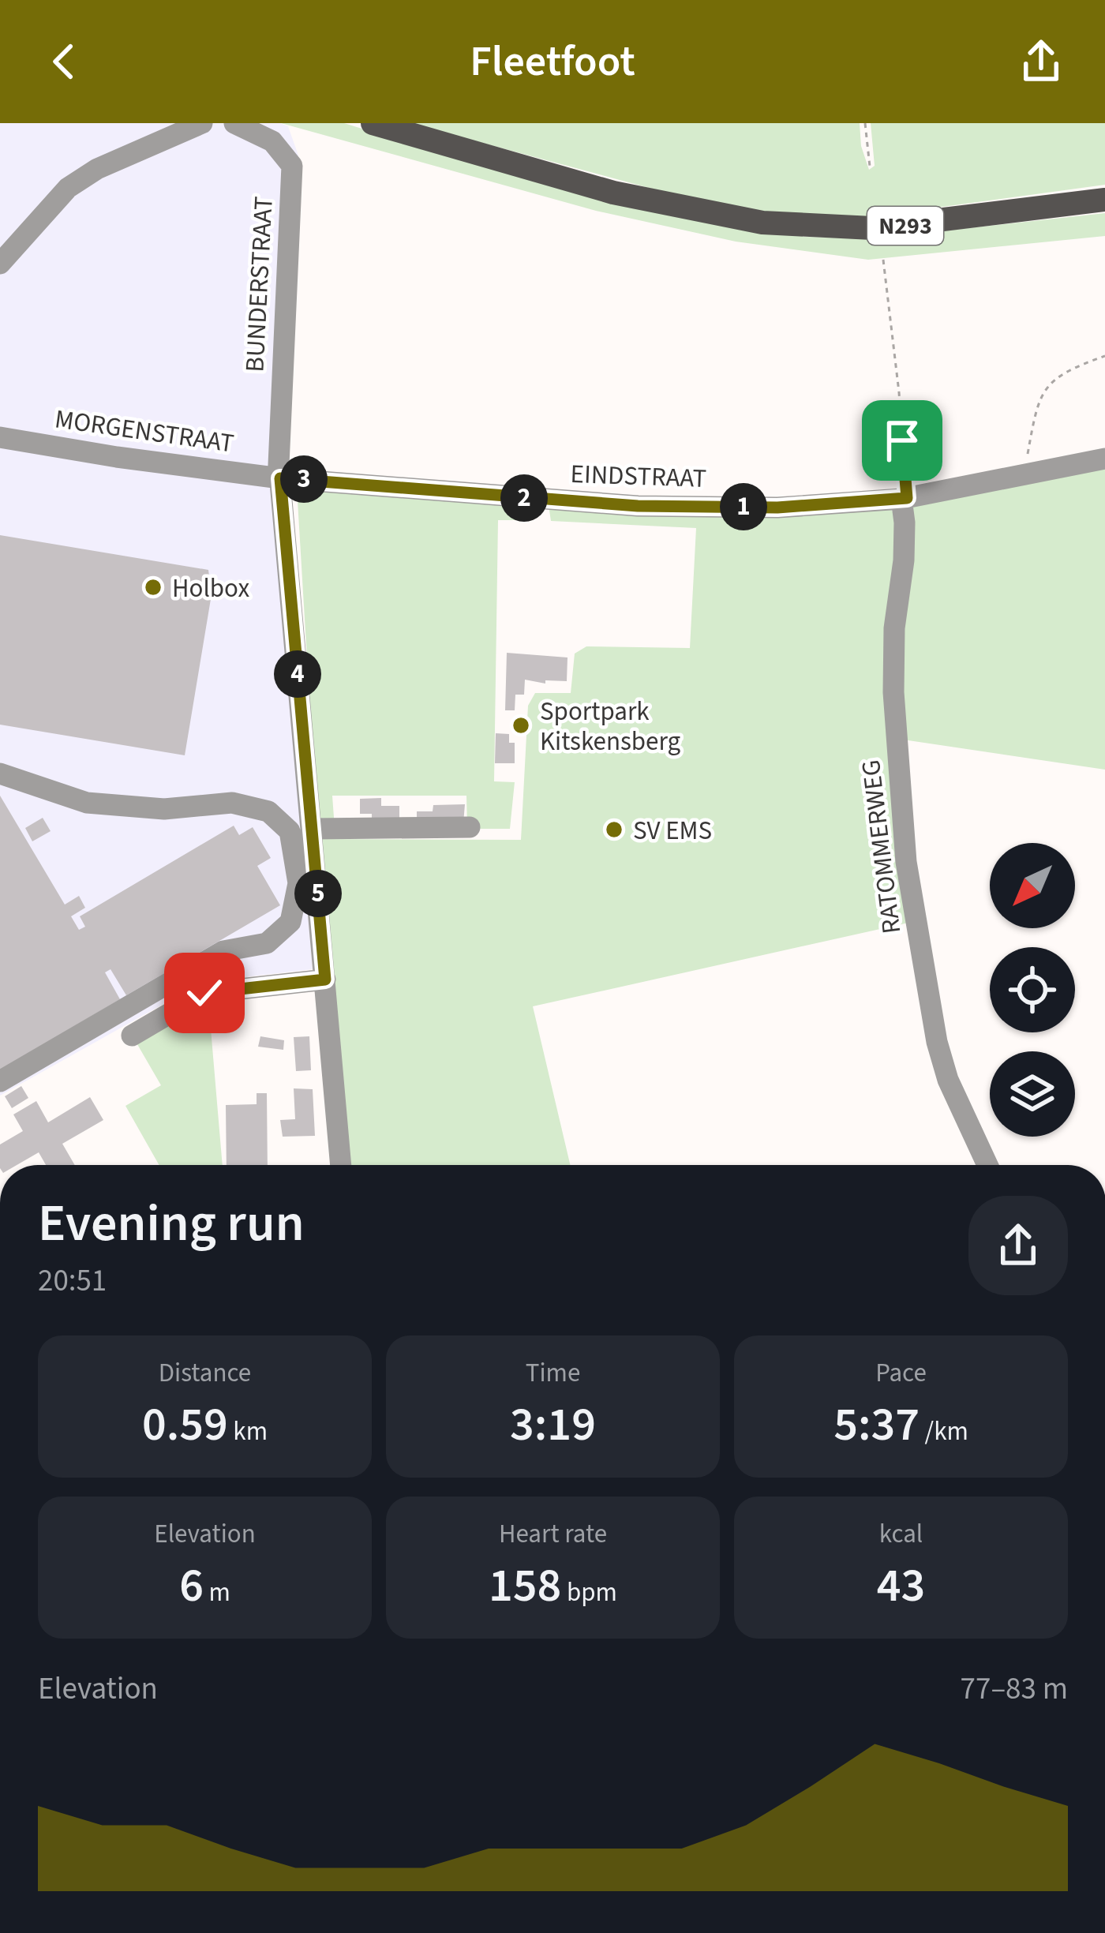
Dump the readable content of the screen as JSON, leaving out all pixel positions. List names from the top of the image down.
{
  "streets": {
    "main road": ["N293"],
    "street": [
      "BUNDERSTRAAT",
      "MORGENSTRAAT",
      "EINDSTRAAT",
      "RATOMMERWEG"
    ]
  },
  "crossings": [
    ["BUNDERSTRAAT", "MORGENSTRAAT"],
    ["BUNDERSTRAAT", "EINDSTRAAT"],
    ["MORGENSTRAAT", "EINDSTRAAT"],
    ["EINDSTRAAT", "RATOMMERWEG"]
  ],
  "places": ["Holbox", "Sportpark Kitskensberg", "SV EMS"],
  "north": "bottom left",
  "page": {
    "header": "Fleetfoot",
    "pins": [
      "3",
      "2",
      "1",
      "4",
      "5"
    ],
    "heading": ["Evening run", "20:51"],
    "stats": [
      ["Distance", "0.59 km"],
      ["Time", "3:19"],
      ["Pace", "5:37 /km"],
      ["Elevation", "6 m"],
      ["Heart rate", "158 bpm"],
      ["kcal", "43"]
    ],
    "chart": ["Elevation", "77–83 m"]
  }
}
